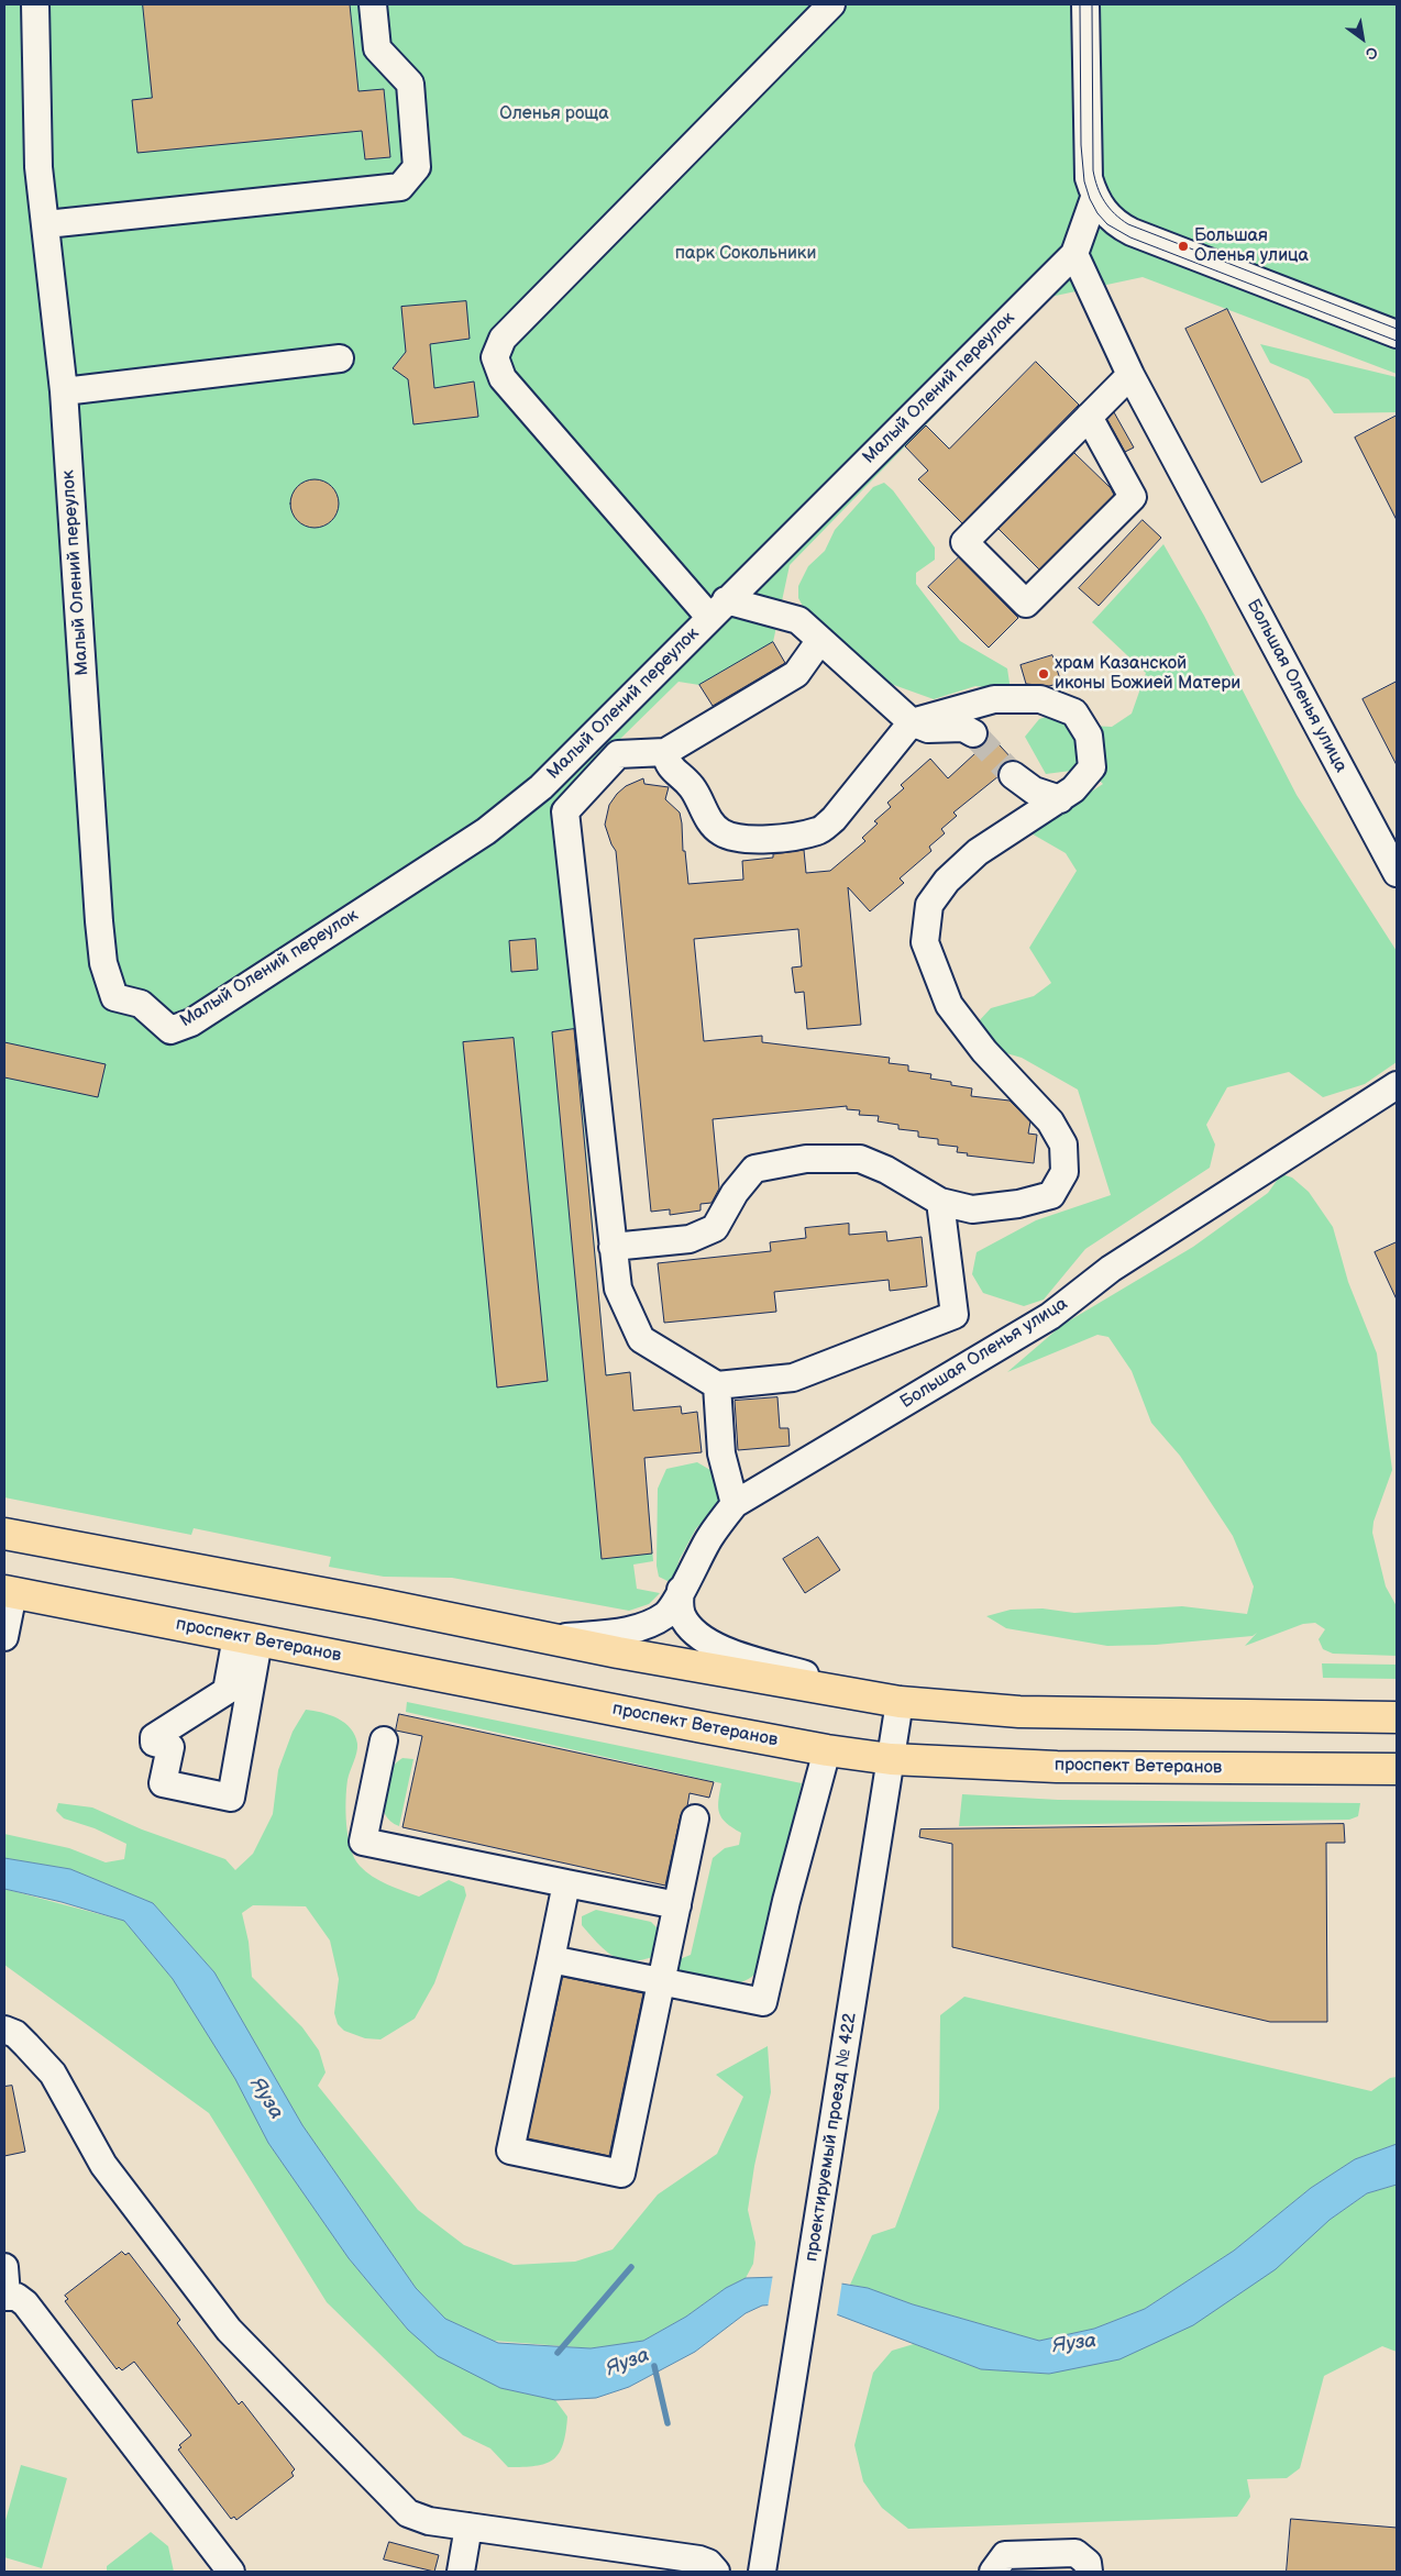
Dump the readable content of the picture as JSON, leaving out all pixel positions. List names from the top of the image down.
{
  "streets": {
    "main road": ["проспект Ветеранов"],
    "street": ["Малый Олений переулок", "Большая Оленья улица", "проектируемый проезд № 422"]
  },
  "crossings": [
    ["Малый Олений переулок", "Большая Оленья улица"],
    ["проспект Ветеранов", "проектируемый проезд № 422"]
  ],
  "water": ["Яуза"],
  "parks": ["Оленья роща", "парк Сокольники"],
  "places": ["Большая Оленья улица", "храм Казанской иконы Божией Матери"],
  "north": "bottom right"
}
